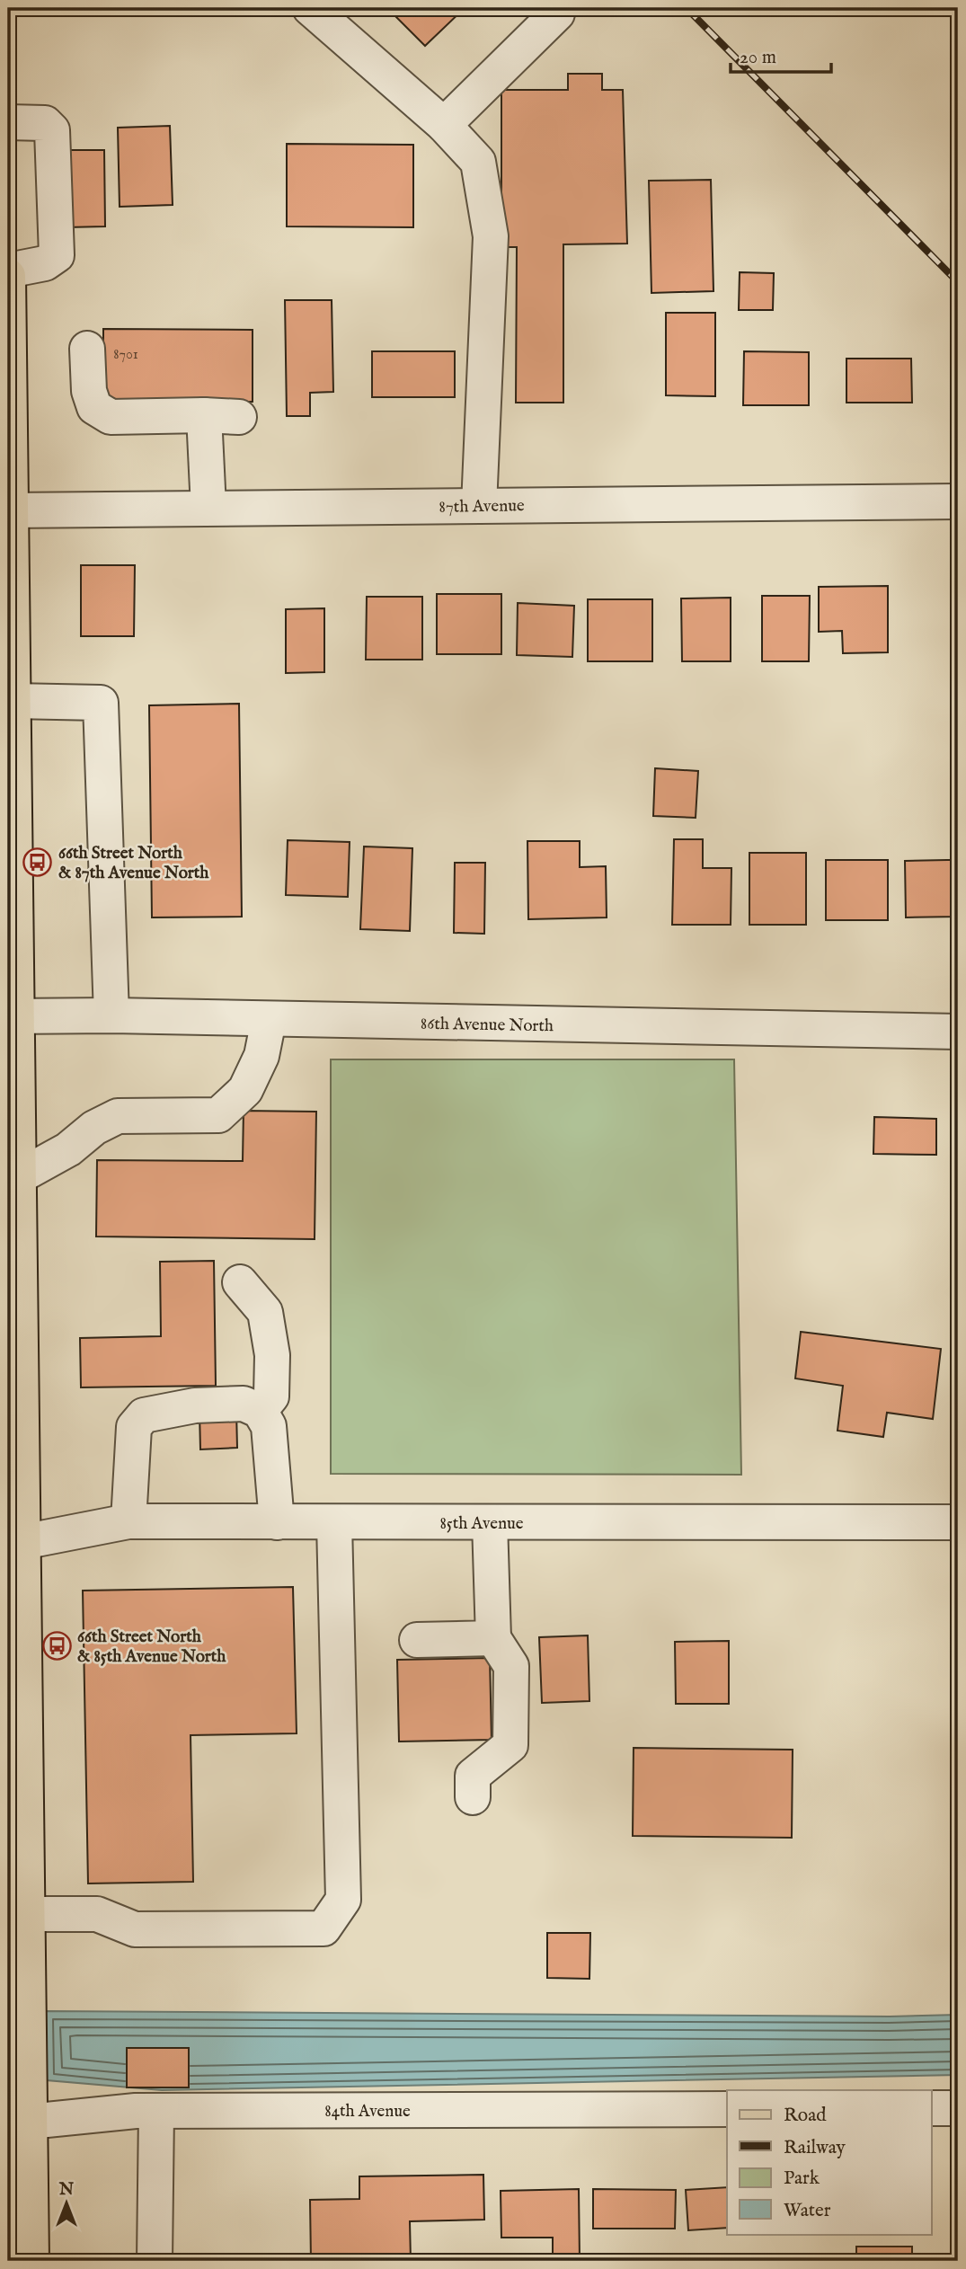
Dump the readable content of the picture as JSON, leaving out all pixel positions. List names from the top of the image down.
{
  "streets": {
    "street": [
      "87th Avenue",
      "86th Avenue North",
      "85th Avenue",
      "84th Avenue"
    ]
  },
  "places": {
    "bus stop": ["66th Street North & 87th Avenue North", "66th Street North & 85th Avenue North"]
  },
  "house_numbers": ["8701"],
  "legend": [
    "Road",
    "Railway",
    "Park",
    "Water"
  ],
  "scale_bar": "20 m",
  "north": "top"
}
